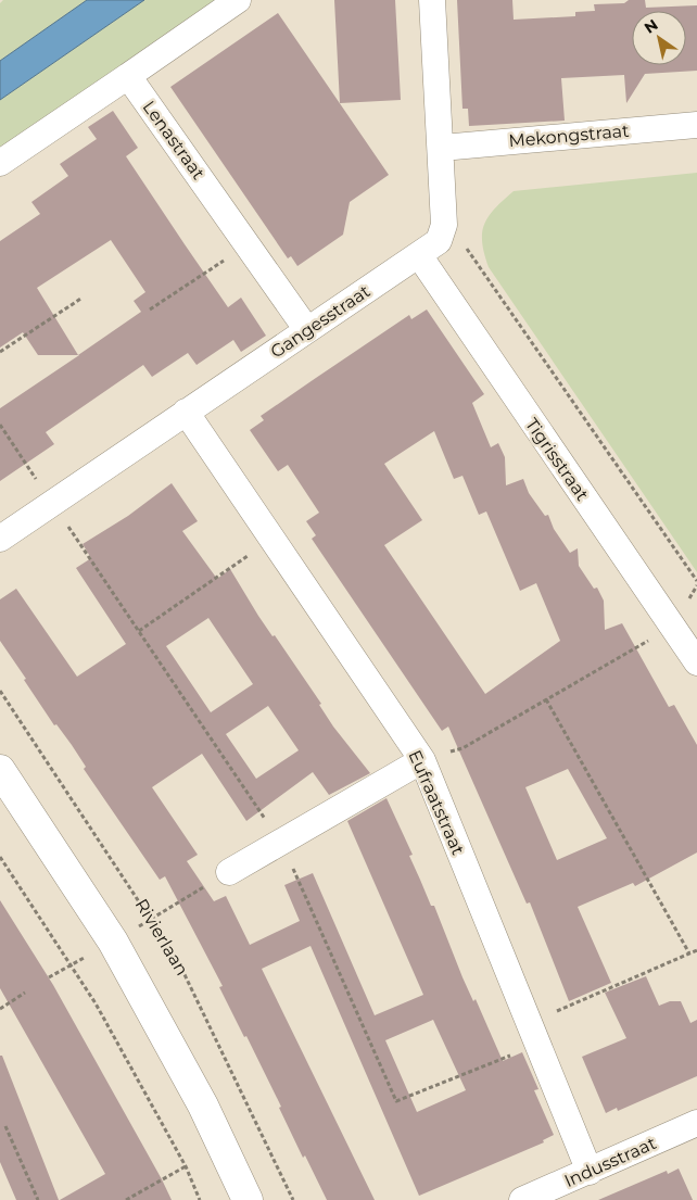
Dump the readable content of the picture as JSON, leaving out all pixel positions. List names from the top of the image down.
{
  "streets": {
    "street": [
      "Mekongstraat",
      "Lenastraat",
      "Gangesstraat",
      "Tigrisstraat",
      "Eufraatstraat",
      "Indusstraat"
    ],
    "path": ["Rivierlaan"]
  },
  "crossings": [
    ["Lenastraat", "Gangesstraat"],
    ["Gangesstraat", "Tigrisstraat"],
    ["Gangesstraat", "Eufraatstraat"],
    ["Eufraatstraat", "Indusstraat"]
  ],
  "north": "top left"
}
